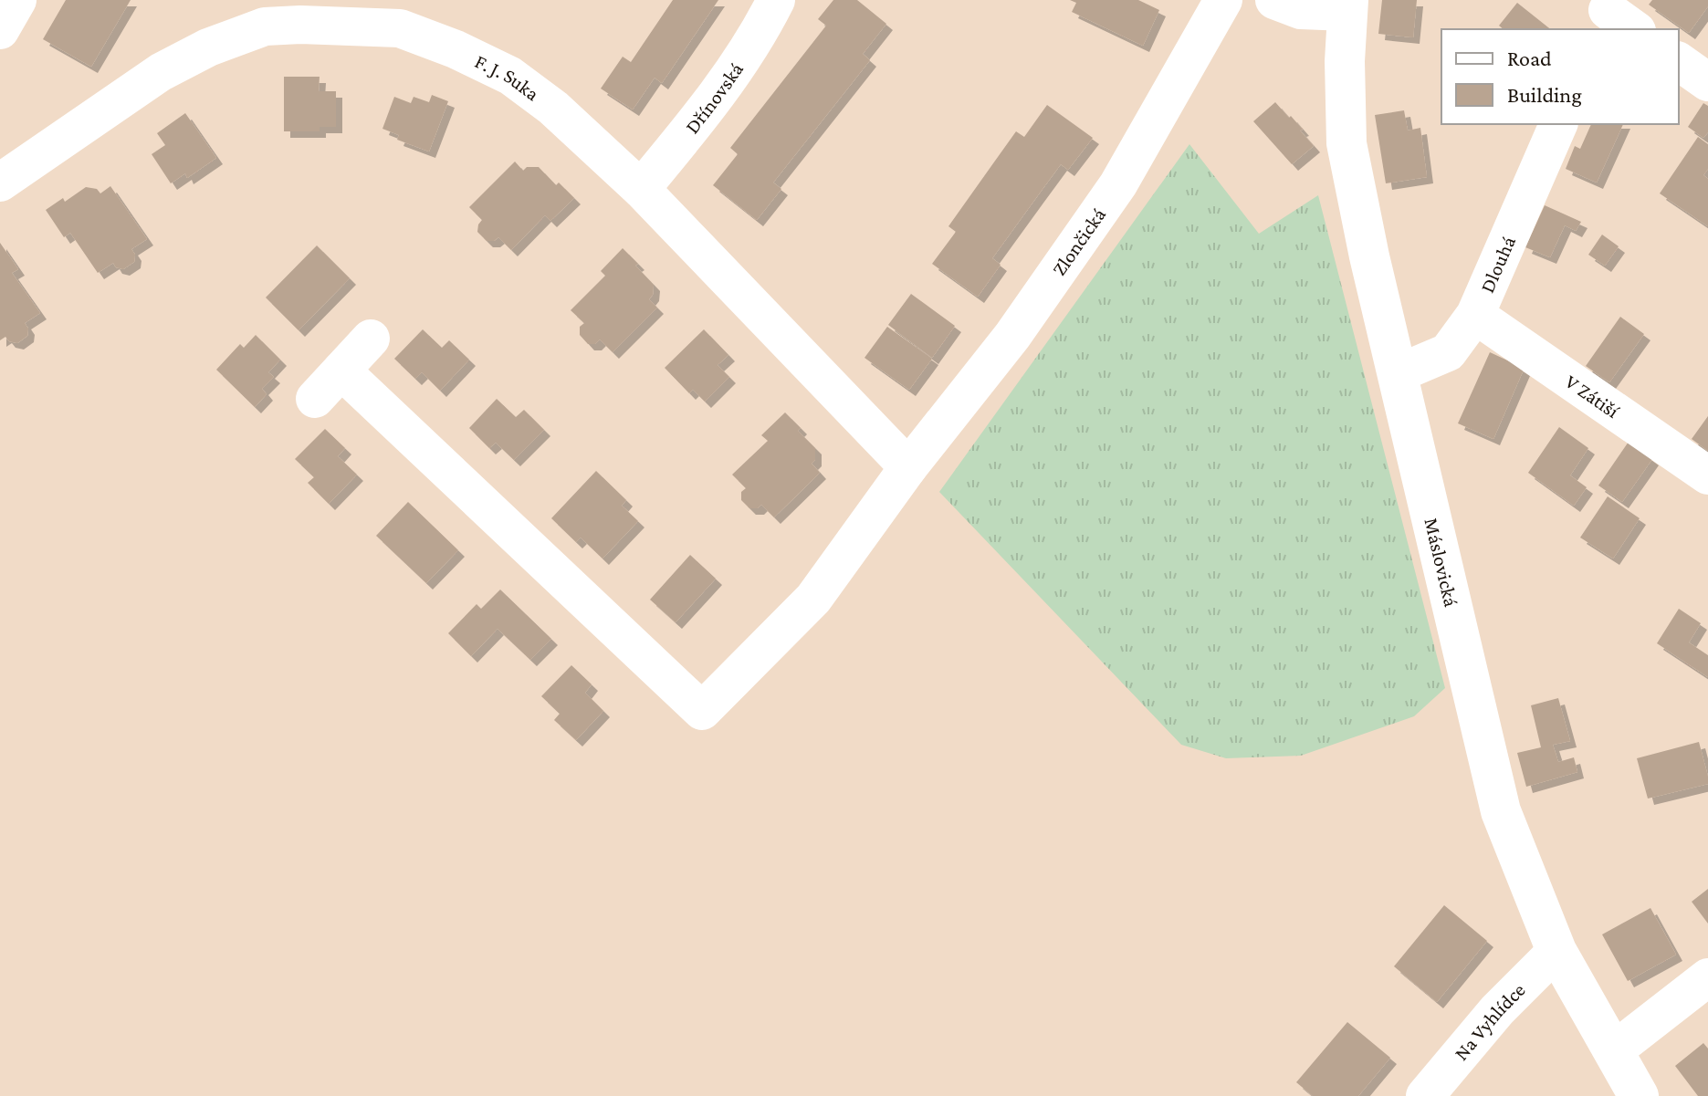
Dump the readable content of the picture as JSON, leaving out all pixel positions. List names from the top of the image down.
{
  "streets": {
    "street": [
      "F. J. Suka",
      "Dřínovská",
      "Zlončická",
      "Dlouhá",
      "V Zátiší",
      "Máslovická",
      "Na Vyhlídce"
    ]
  },
  "crossings": [
    ["F. J. Suka", "Dřínovská"],
    ["F. J. Suka", "Zlončická"],
    ["Dlouhá", "V Zátiší"],
    ["Dlouhá", "Máslovická"],
    ["Máslovická", "Na Vyhlídce"]
  ],
  "legend": ["Road", "Building"]
}
